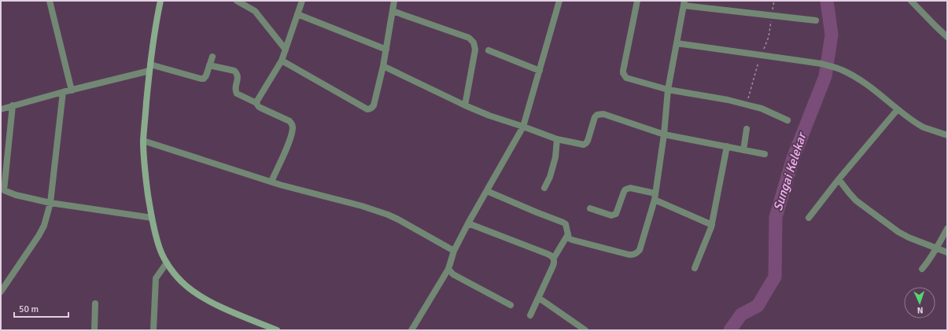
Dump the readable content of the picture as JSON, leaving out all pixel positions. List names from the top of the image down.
{
  "water": ["Sungai Kelekar"],
  "scale_bar": "50 m",
  "north": "bottom"
}
